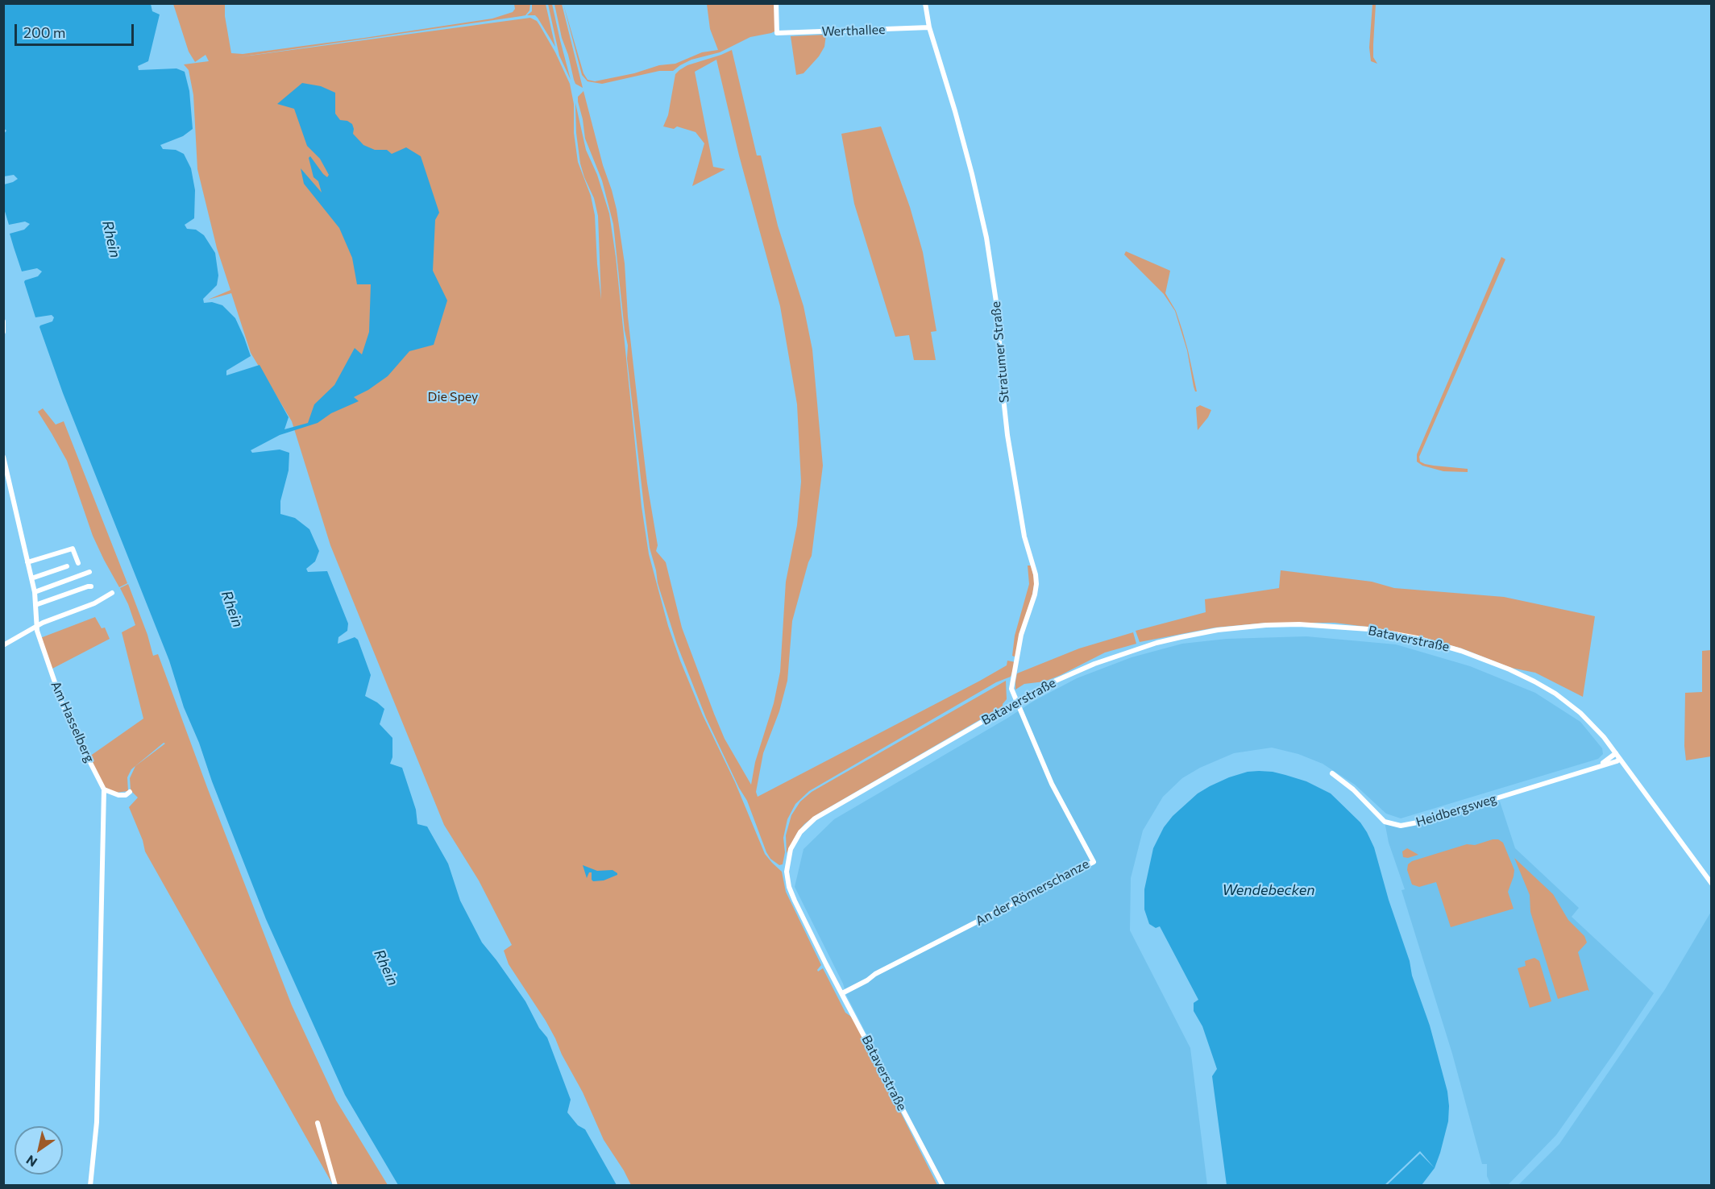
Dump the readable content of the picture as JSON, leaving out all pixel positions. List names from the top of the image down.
{
  "streets": {
    "street": [
      "Werthallee",
      "Stratumer Straße",
      "Bataverstraße",
      "Am Hasselberg",
      "Heidbergsweg",
      "An der Römerschanze"
    ]
  },
  "crossings": [
    ["Werthallee", "Stratumer Straße"],
    ["Stratumer Straße", "Bataverstraße"],
    ["Stratumer Straße", "An der Römerschanze"],
    ["Bataverstraße", "Heidbergsweg"],
    ["Bataverstraße", "An der Römerschanze"]
  ],
  "water": ["Rhein", "Wendebecken"],
  "parks": ["Die Spey"],
  "scale_bar": "200 m",
  "north": "bottom left"
}
